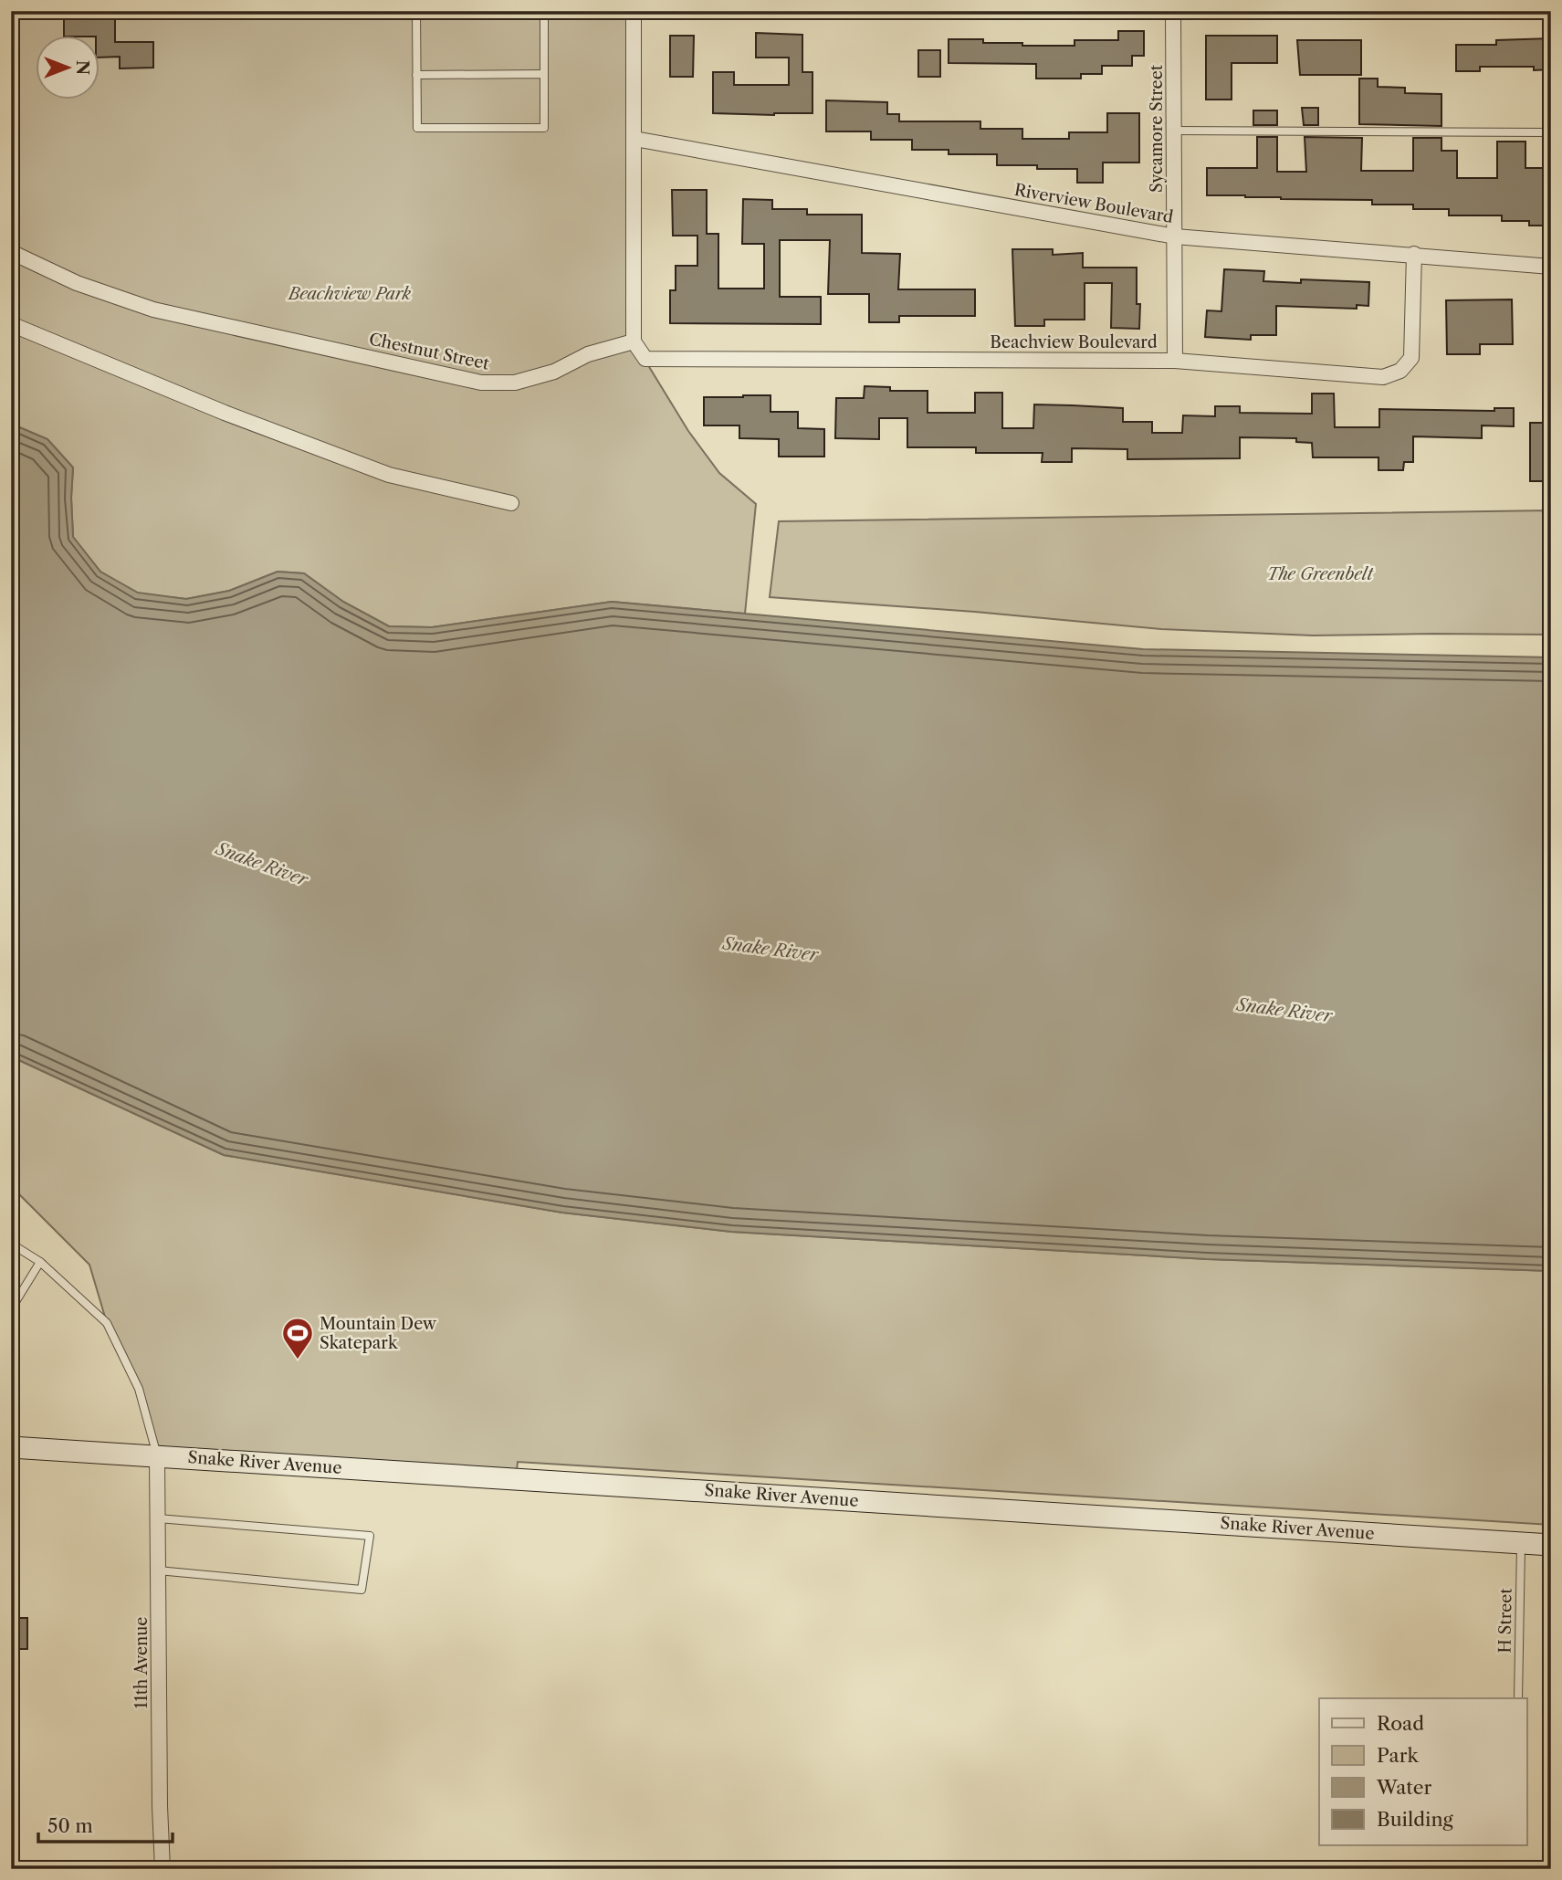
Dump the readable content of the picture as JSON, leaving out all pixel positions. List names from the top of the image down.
{
  "streets": {
    "main road": ["Snake River Avenue"],
    "street": [
      "Sycamore Street",
      "Riverview Boulevard",
      "Beachview Boulevard",
      "Chestnut Street",
      "11th Avenue"
    ],
    "lane": ["H Street"]
  },
  "crossings": [
    ["Sycamore Street", "Riverview Boulevard"],
    ["Sycamore Street", "Beachview Boulevard"],
    ["Riverview Boulevard", "Beachview Boulevard"],
    ["Beachview Boulevard", "Chestnut Street"],
    ["Snake River Avenue", "H Street"],
    ["Snake River Avenue", "11th Avenue"]
  ],
  "water": ["Snake River"],
  "parks": ["Beachview Park", "The Greenbelt"],
  "places": {
    "sports": ["Mountain Dew Skatepark"]
  },
  "legend": [
    "Road",
    "Park",
    "Water",
    "Building"
  ],
  "scale_bar": "50 m",
  "north": "right"
}
